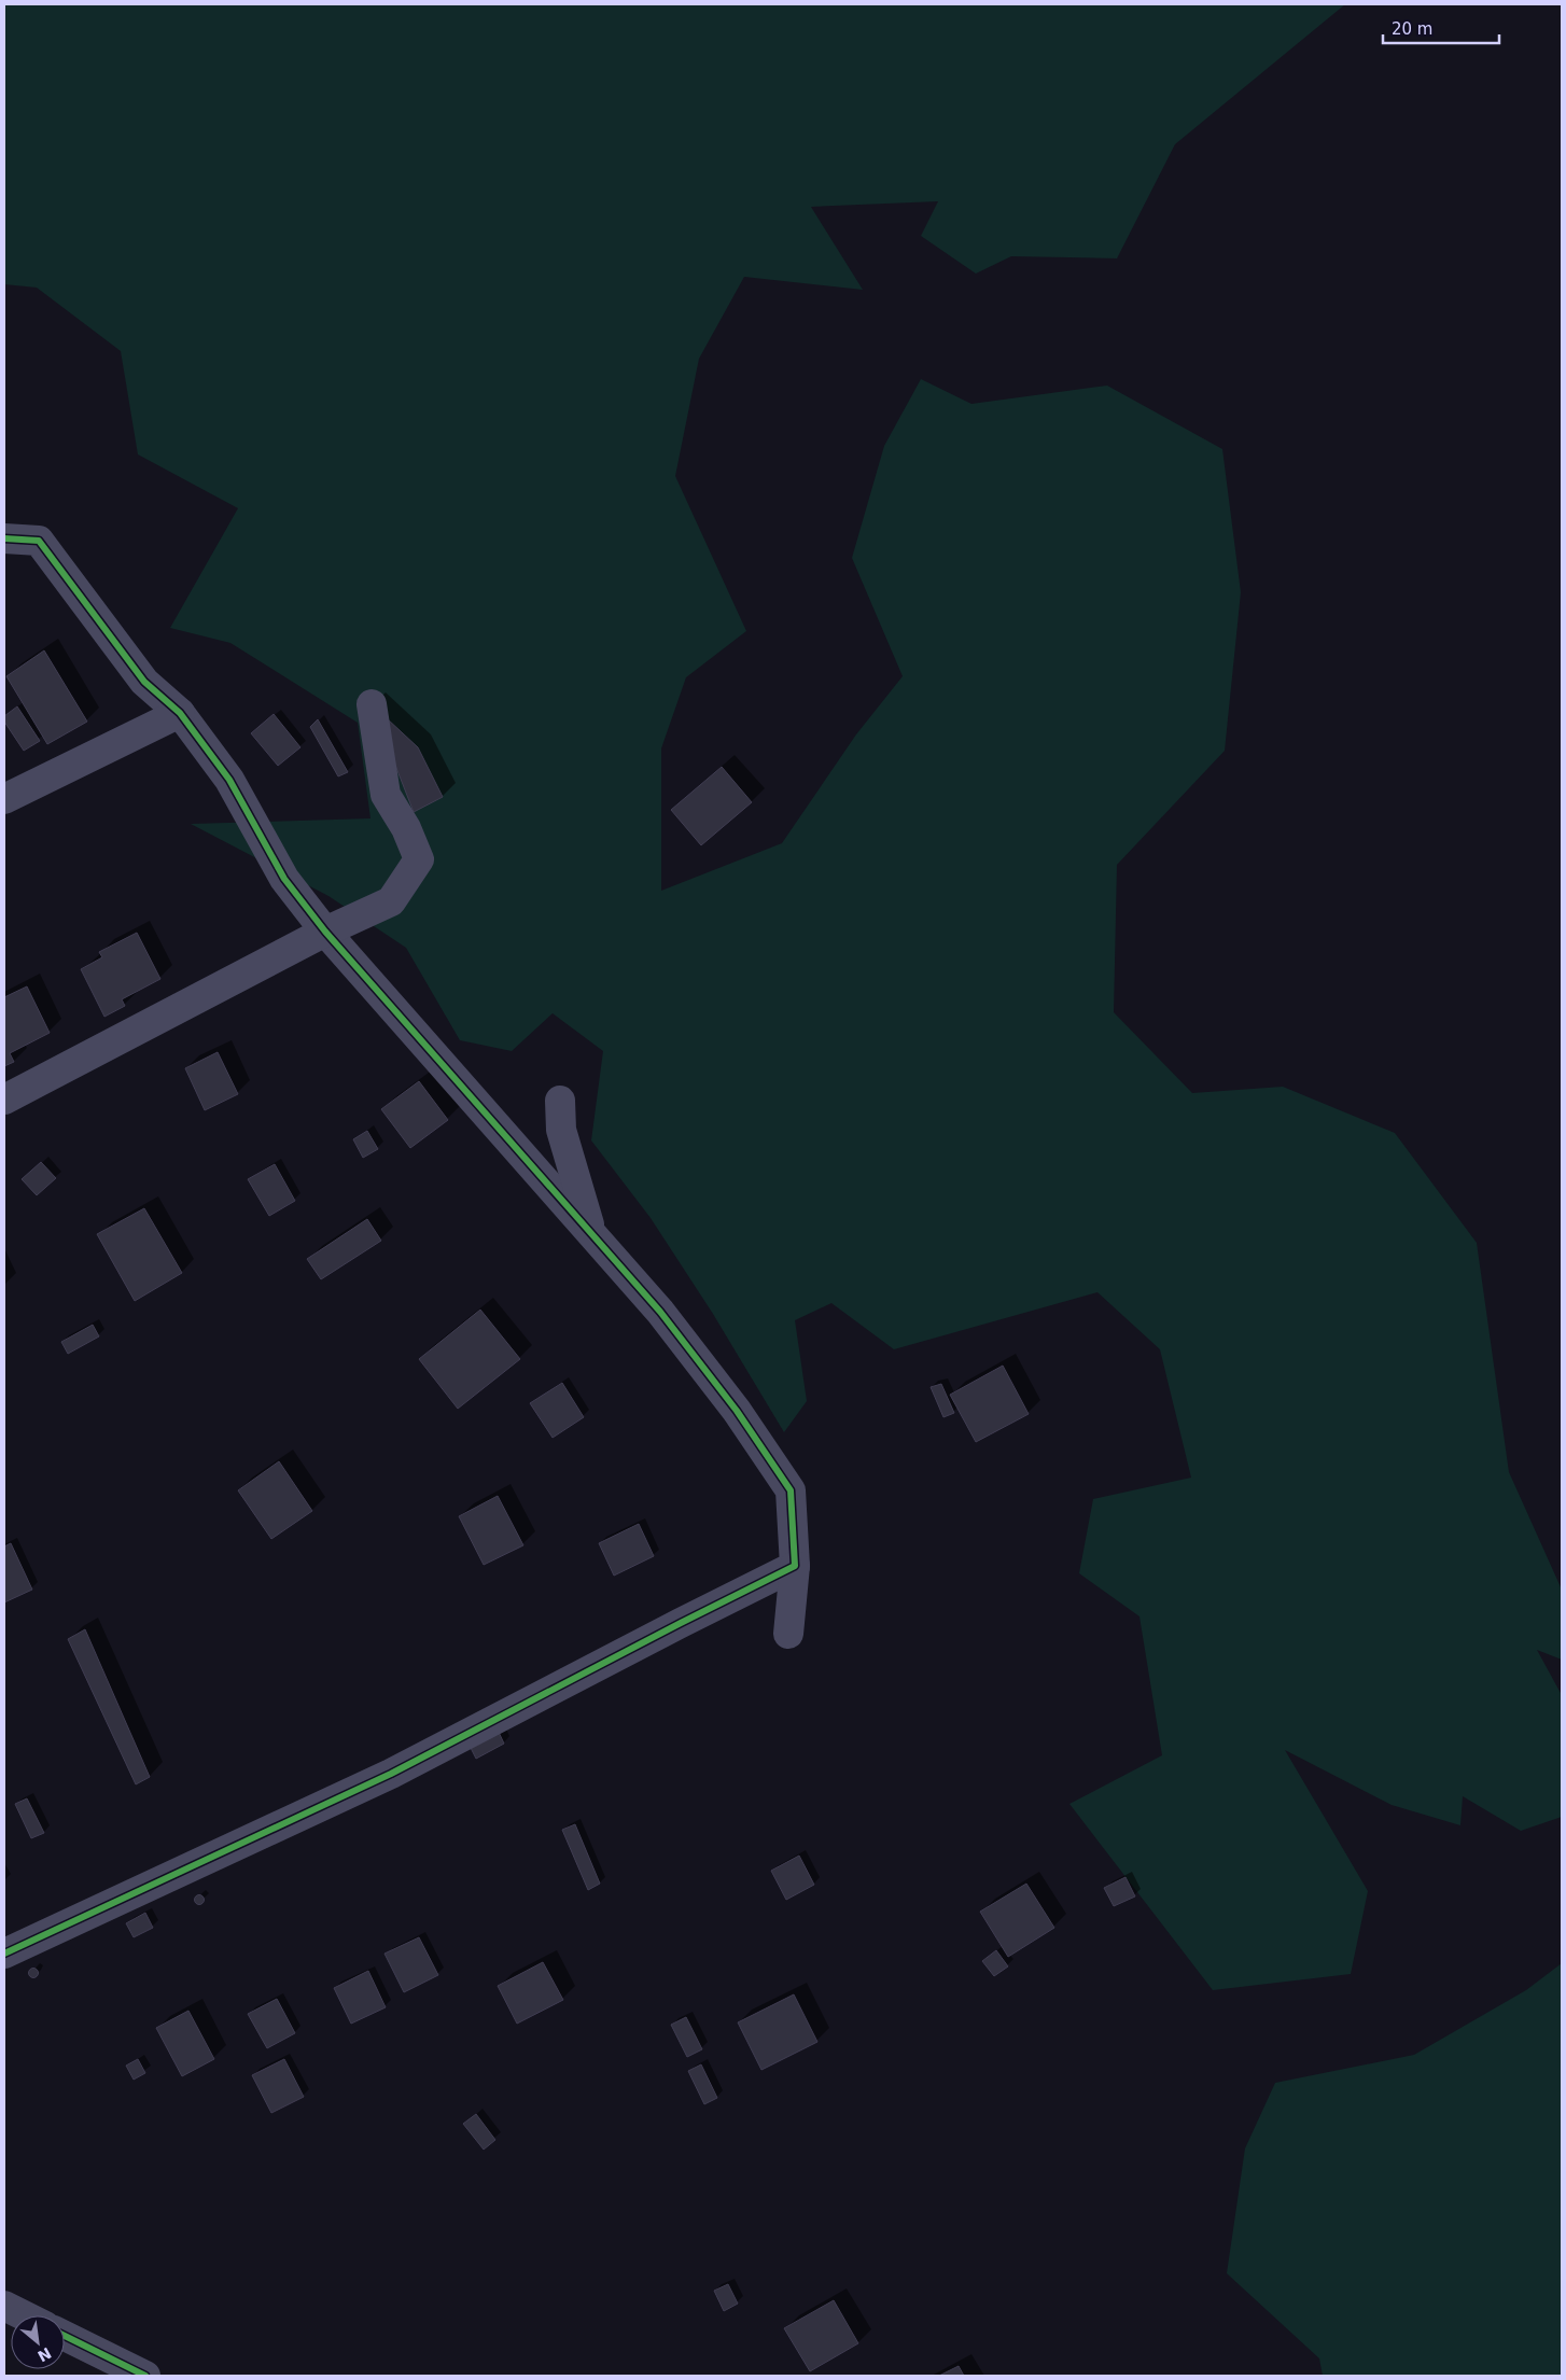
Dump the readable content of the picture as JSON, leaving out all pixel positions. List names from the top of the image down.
{
  "scale_bar": "20 m",
  "north": "bottom right"
}
